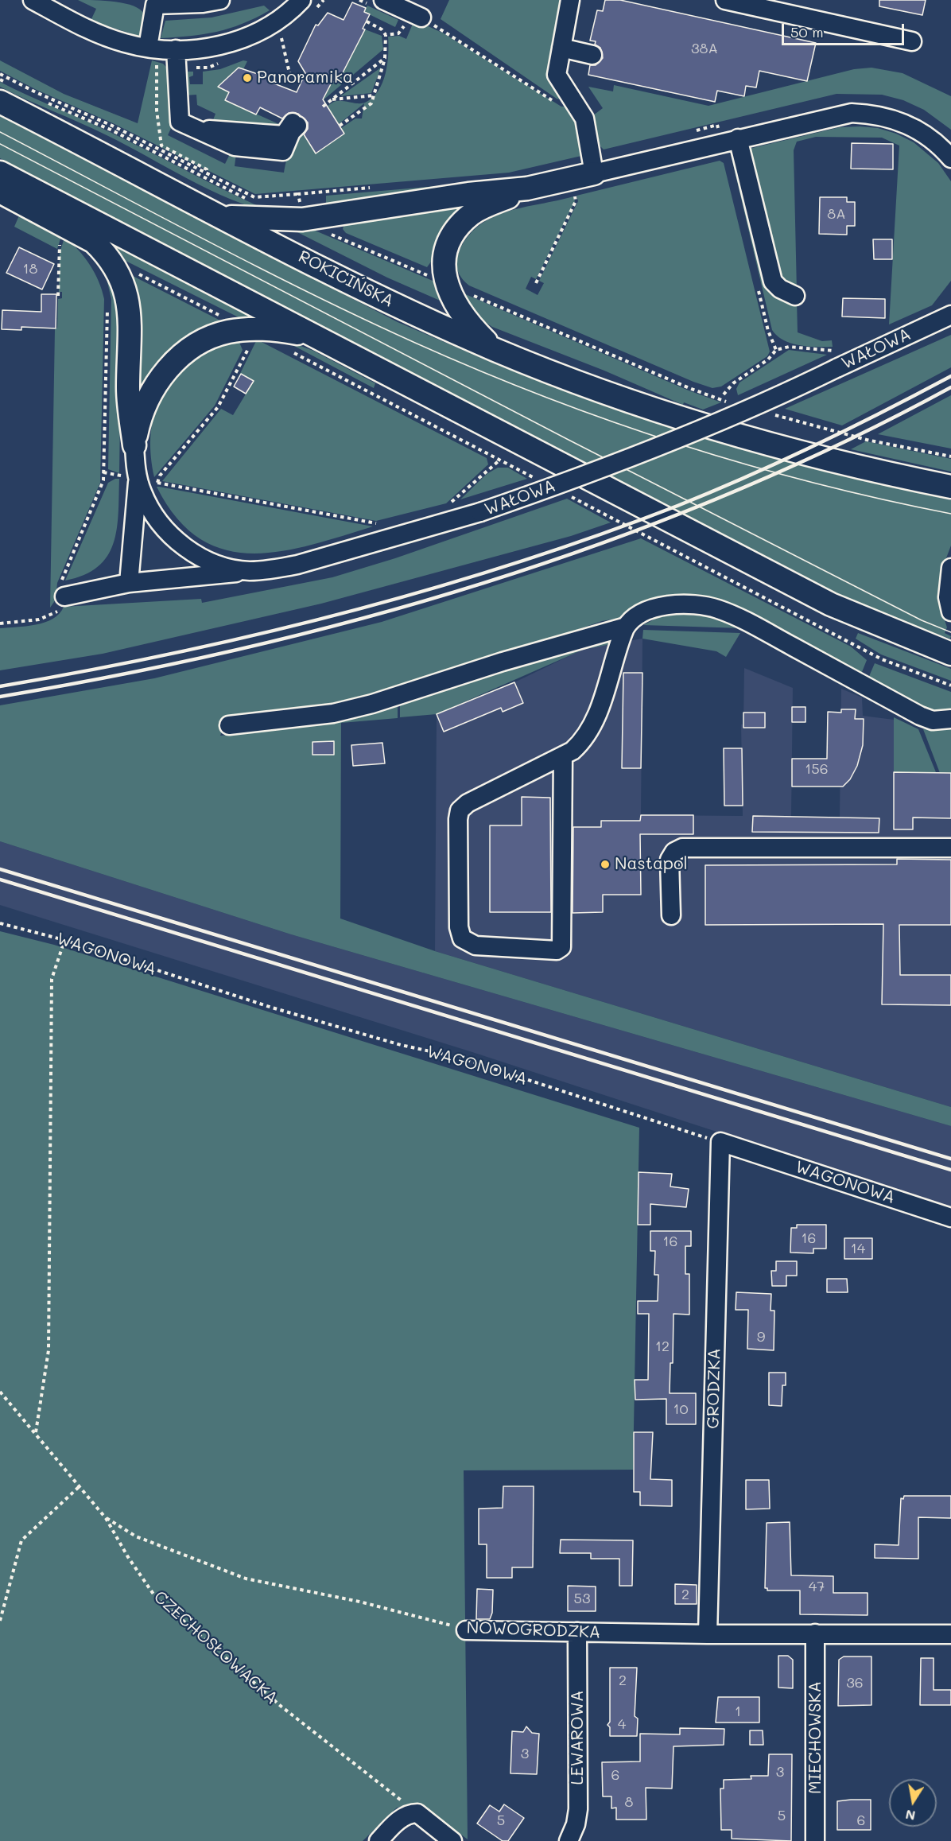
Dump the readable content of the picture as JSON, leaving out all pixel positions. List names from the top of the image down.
{
  "streets": {
    "main road": ["ROKICIŃSKA"],
    "street": [
      "WAŁOWA",
      "WAGONOWA",
      "GRODZKA",
      "NOWOGRODZKA",
      "LEWAROWA",
      "MIECHOWSKA"
    ],
    "path": ["CZECHOSŁOWACKA"]
  },
  "crossings": [
    ["WAGONOWA", "GRODZKA"],
    ["GRODZKA", "NOWOGRODZKA"],
    ["NOWOGRODZKA", "CZECHOSŁOWACKA"],
    ["NOWOGRODZKA", "LEWAROWA"],
    ["NOWOGRODZKA", "MIECHOWSKA"]
  ],
  "places": ["Panoramika", "Nastapol"],
  "house_numbers": [
    "38A",
    "8A",
    "18",
    "156",
    "16",
    "16",
    "14",
    "9",
    "12",
    "10",
    "47",
    "2",
    "53",
    "2",
    "36",
    "1",
    "4",
    "3",
    "3",
    "6",
    "8",
    "5",
    "5",
    "6"
  ],
  "scale_bar": "50 m",
  "north": "bottom"
}
